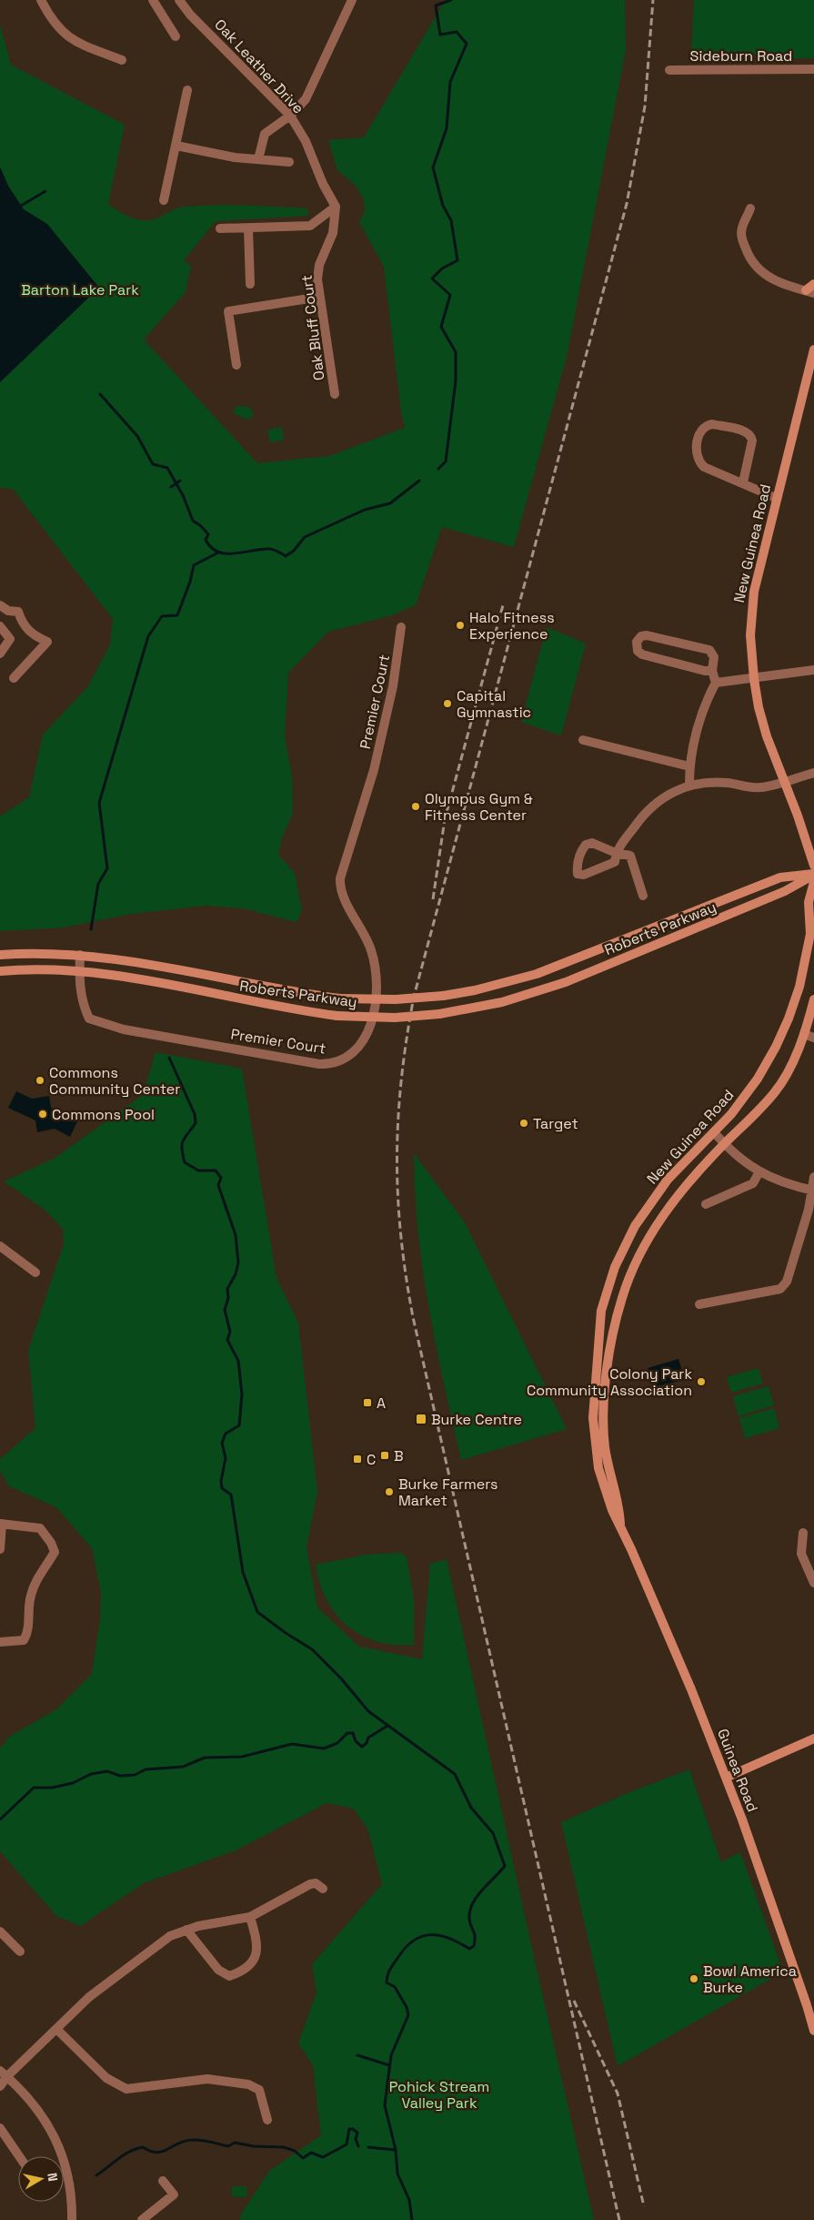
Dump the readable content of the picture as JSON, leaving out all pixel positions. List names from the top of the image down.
{
  "streets": {
    "main road": ["New Guinea Road", "Roberts Parkway", "Guinea Road"],
    "street": [
      "Sideburn Road",
      "Oak Leather Drive",
      "Oak Bluff Court",
      "Premier Court"
    ]
  },
  "crossings": [
    ["Oak Leather Drive", "Oak Bluff Court"],
    ["New Guinea Road", "Guinea Road"],
    ["Premier Court", "Roberts Parkway"]
  ],
  "parks": ["Barton Lake Park", "Pohick Stream Valley Park"],
  "places": {
    "other": [
      "Halo Fitness Experience",
      "Capital Gymnastic",
      "Olympus Gym & Fitness Center",
      "Commons Community Center",
      "Commons Pool",
      "Target",
      "Colony Park Community Association",
      "Burke Farmers Market",
      "Bowl America Burke"
    ],
    "transit": [
      "A",
      "Burke Centre",
      "B",
      "C"
    ]
  },
  "north": "right"
}
